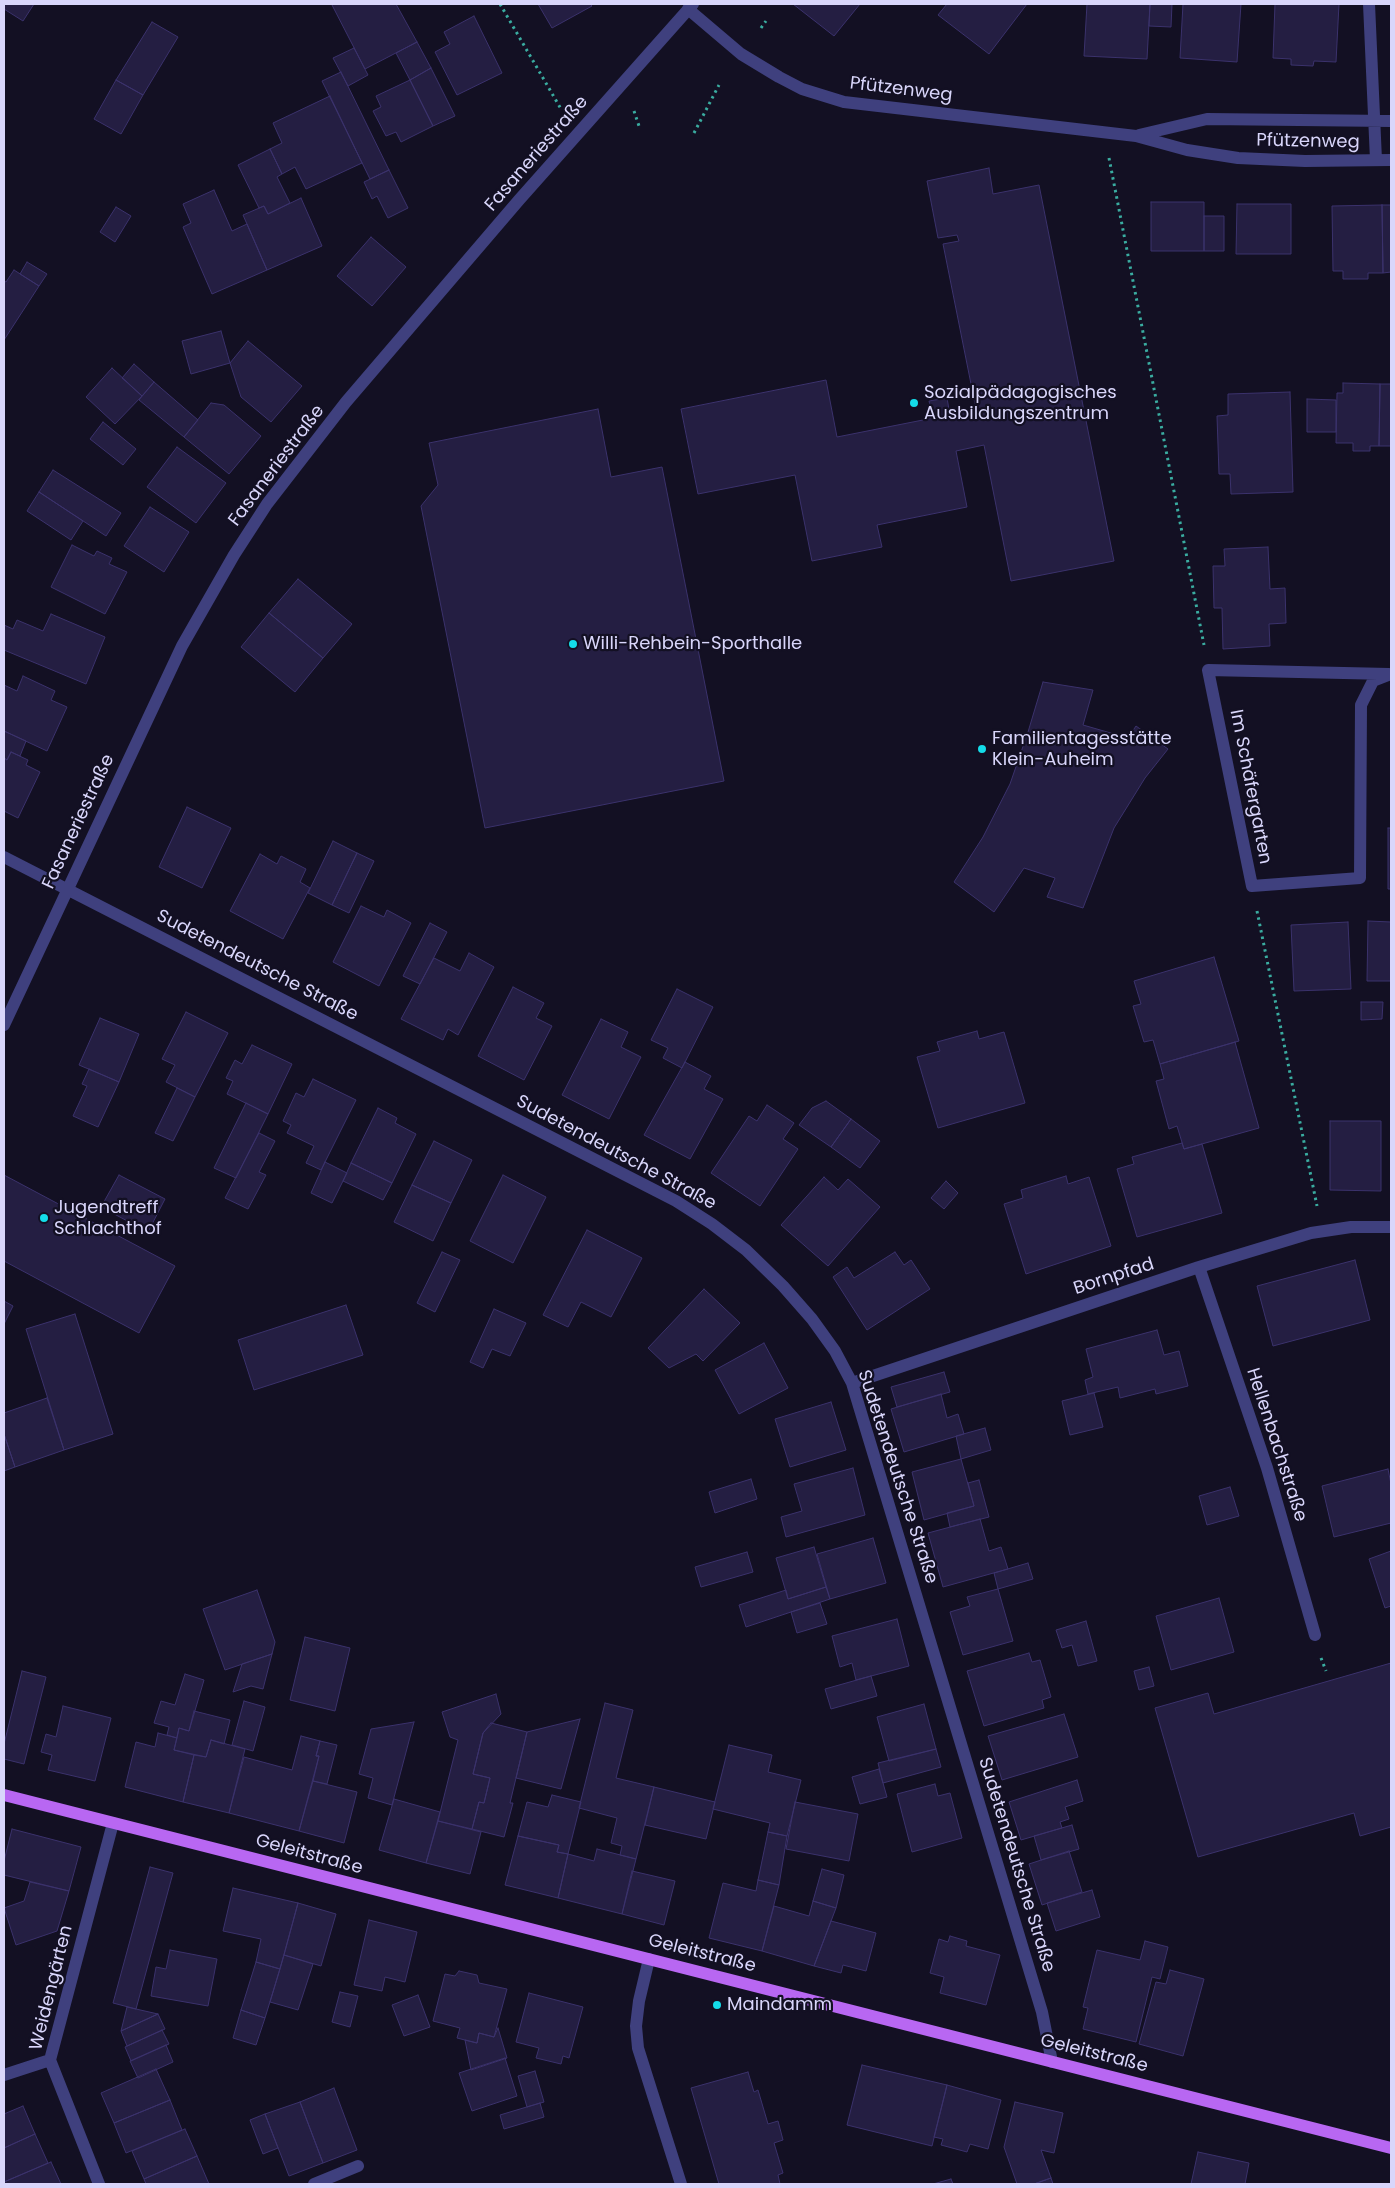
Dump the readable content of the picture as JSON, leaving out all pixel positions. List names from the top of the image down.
{
  "streets": {
    "main road": ["Geleitstraße"],
    "street": [
      "Pfützenweg",
      "Fasaneriestraße",
      "Im Schäfergarten",
      "Sudetendeutsche Straße",
      "Bornpfad",
      "Hellenbachstraße",
      "Weidengärten"
    ]
  },
  "crossings": [
    ["Pfützenweg", "Fasaneriestraße"],
    ["Fasaneriestraße", "Sudetendeutsche Straße"],
    ["Sudetendeutsche Straße", "Bornpfad"],
    ["Sudetendeutsche Straße", "Geleitstraße"],
    ["Bornpfad", "Hellenbachstraße"],
    ["Geleitstraße", "Weidengärten"]
  ],
  "places": [
    "Sozialpädagogisches Ausbildungszentrum",
    "Willi-Rehbein-Sporthalle",
    "Familientagesstätte Klein-Auheim",
    "Jugendtreff Schlachthof",
    "Maindamm"
  ]
}
